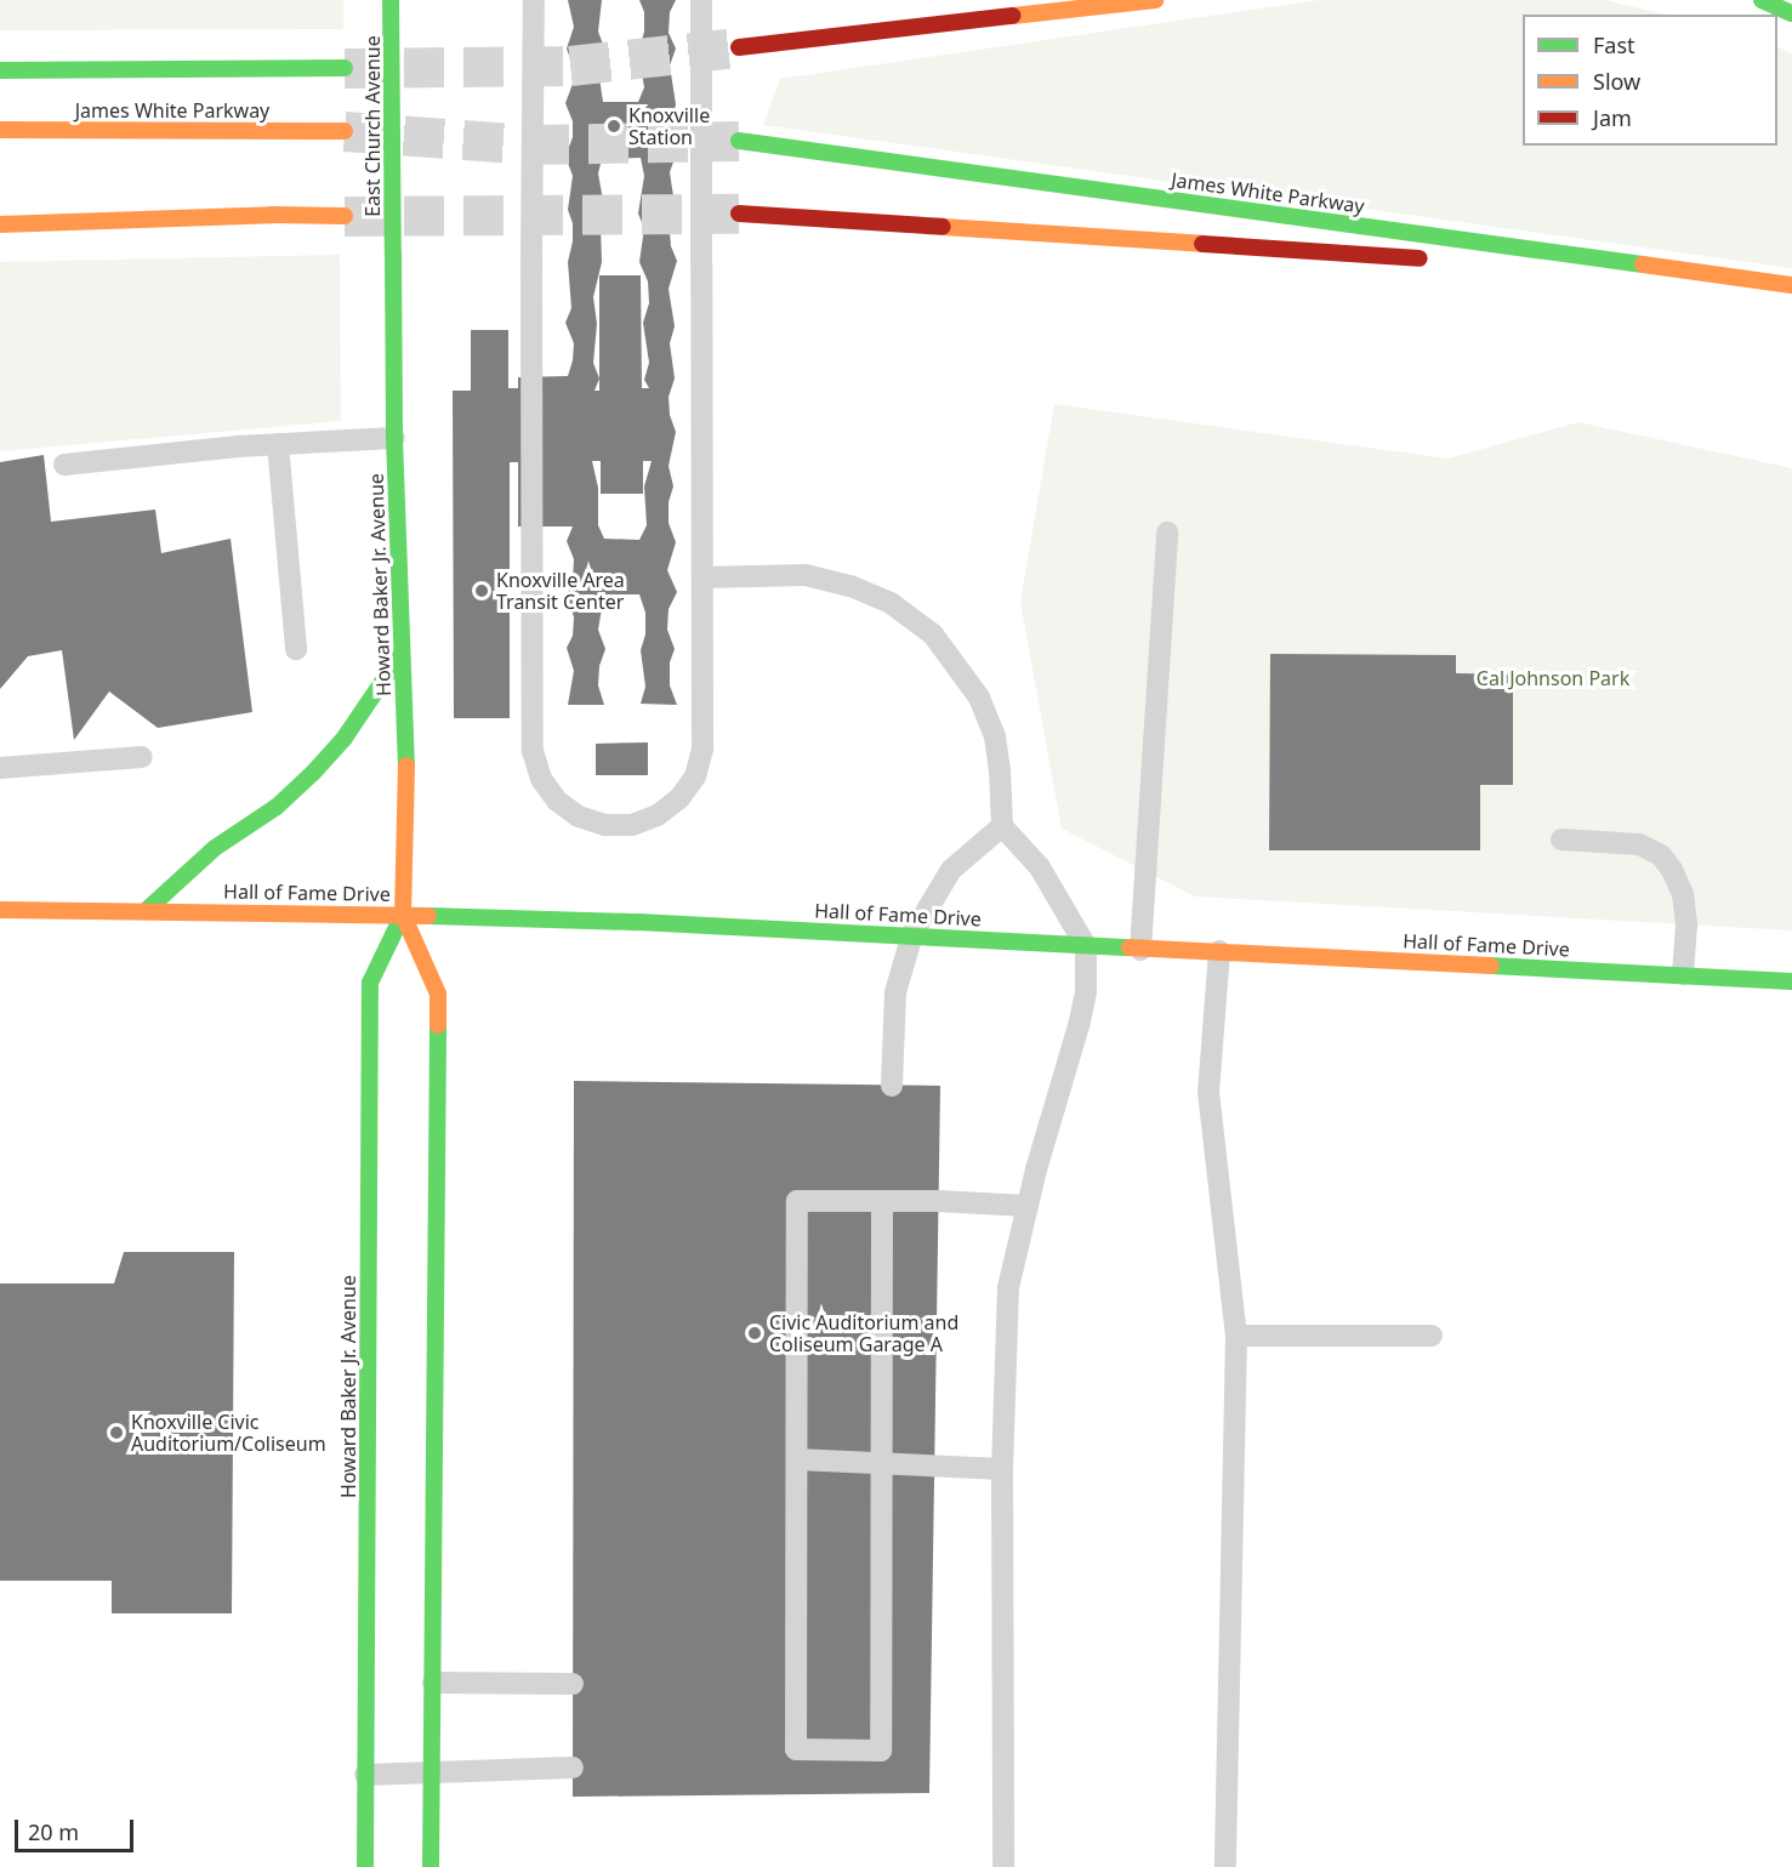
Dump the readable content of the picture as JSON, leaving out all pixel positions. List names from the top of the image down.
{
  "streets": {
    "main road": [
      "James White Parkway",
      "East Church Avenue",
      "Howard Baker Jr. Avenue",
      "Hall of Fame Drive"
    ]
  },
  "crossings": [
    ["East Church Avenue", "Howard Baker Jr. Avenue"],
    ["Howard Baker Jr. Avenue", "Hall of Fame Drive"]
  ],
  "parks": ["Cal Johnson Park"],
  "places": [
    "Knoxville Station",
    "Knoxville Area Transit Center",
    "Civic Auditorium and Coliseum Garage A",
    "Knoxville Civic Auditorium/Coliseum"
  ],
  "legend": ["Fast", "Slow", "Jam"],
  "scale_bar": "20 m"
}
